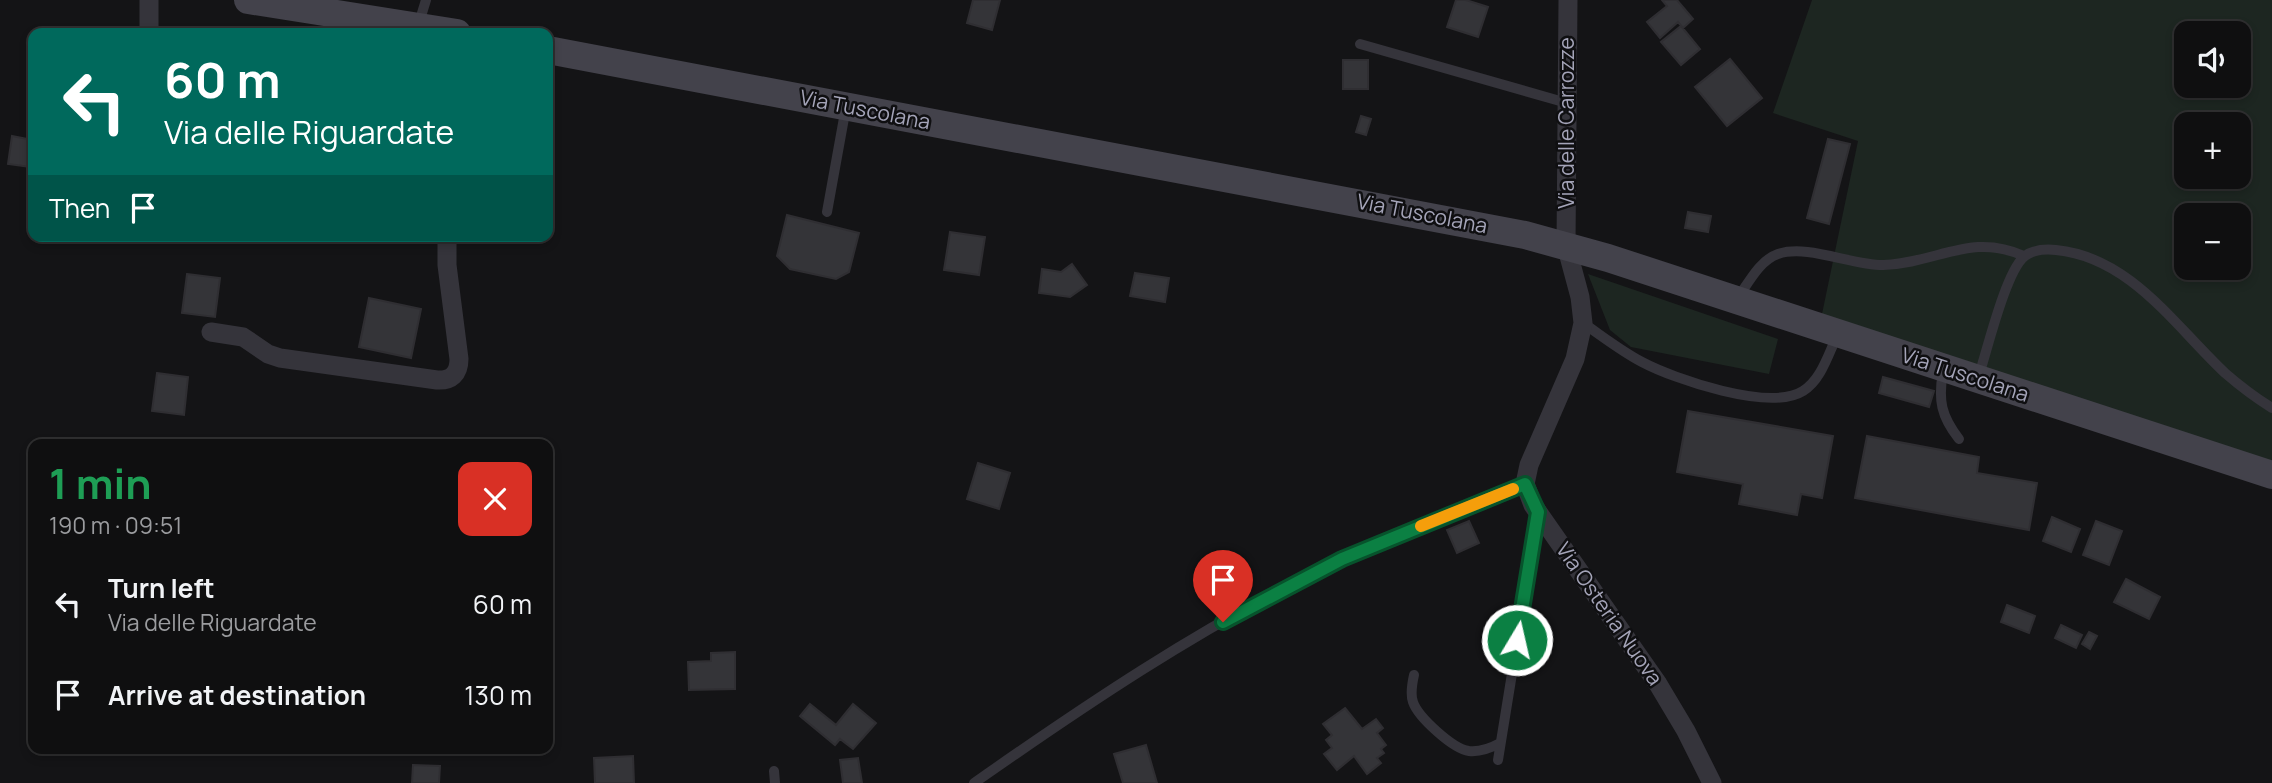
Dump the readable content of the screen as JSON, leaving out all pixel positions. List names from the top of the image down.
{
  "streets": {
    "main road": ["Via Tuscolana"],
    "street": ["Via delle Carrozze", "Via Osteria Nuova"]
  },
  "crossings": [
    ["Via Tuscolana", "Via delle Carrozze"]
  ],
  "page": {
    "map_buttons": ["+", "−"],
    "turn": ["60 m", "Via delle Riguardate"],
    "then": "Then",
    "heading": ["1 min", "190 m · 09:51"],
    "list": [
      {
        "name": "Turn left",
        "note": "Via delle Riguardate",
        "value": "60 m"
      },
      {
        "name": "Arrive at destination",
        "value": "130 m"
      }
    ]
  }
}
